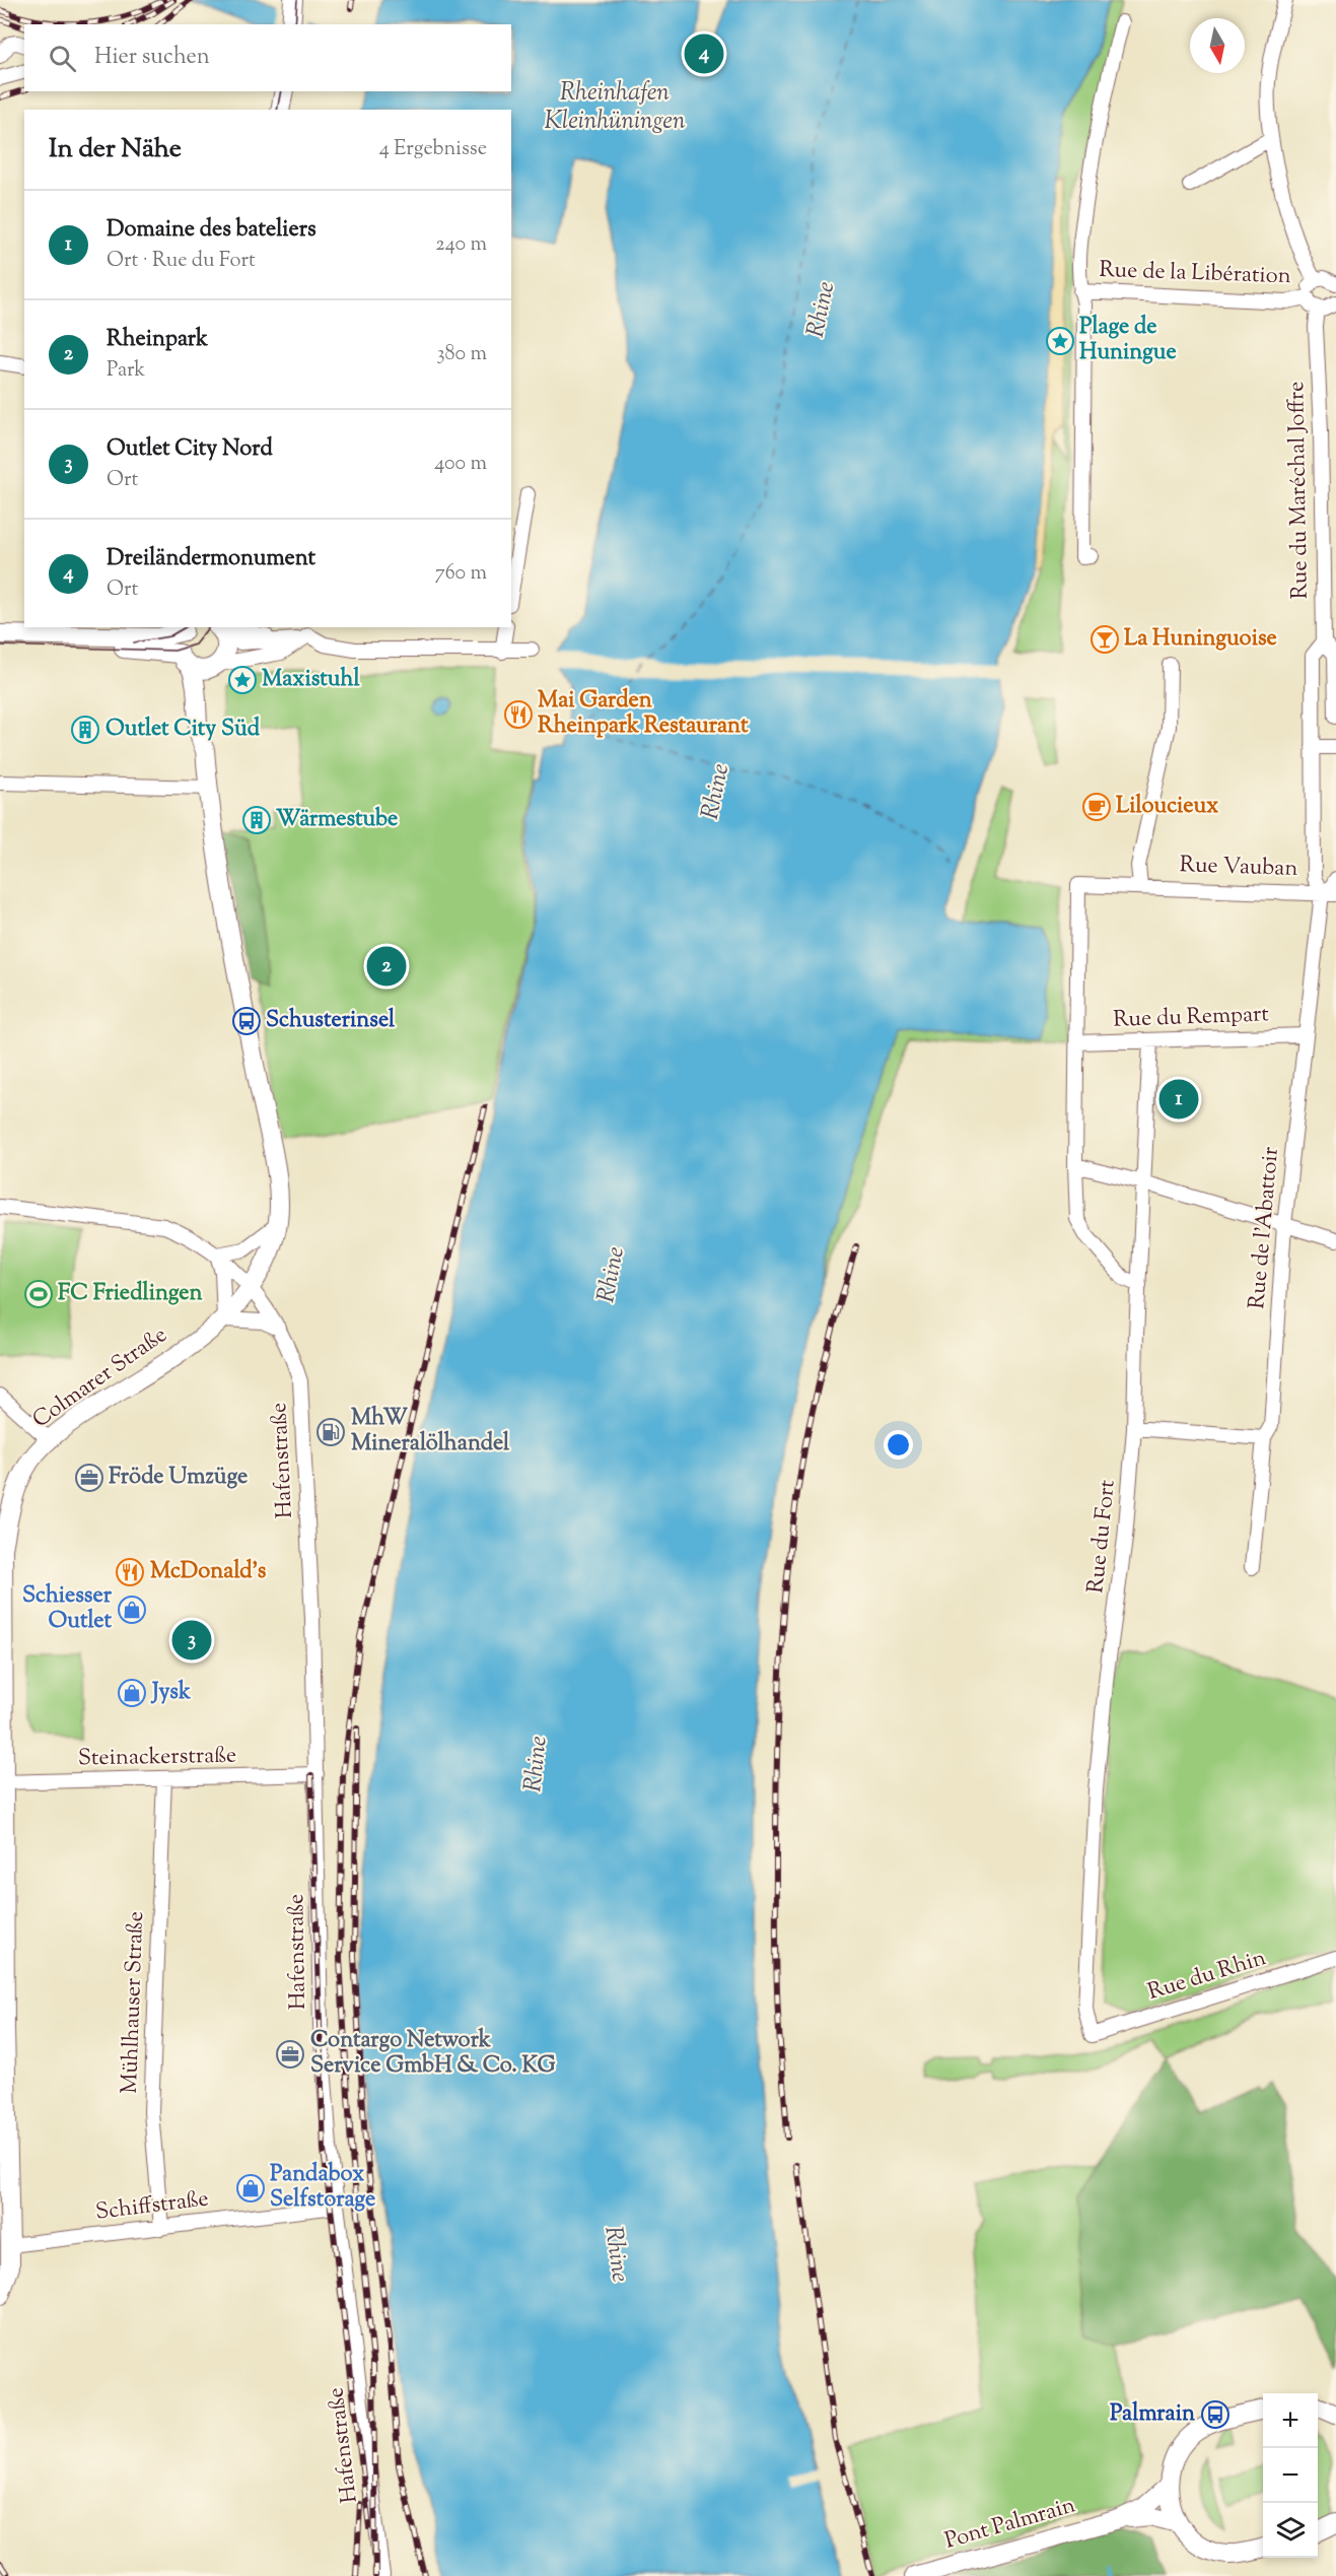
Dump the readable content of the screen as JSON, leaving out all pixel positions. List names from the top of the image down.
{
  "streets": {
    "main road": ["Colmarer Straße", "Pont Palmrain"],
    "street": [
      "Rue de la Libération",
      "Rue du Maréchal Joffre",
      "Rue Vauban",
      "Rue du Rempart",
      "Rue de l'Abattoir",
      "Hafenstraße",
      "Rue du Fort",
      "Steinackerstraße",
      "Rue du Rhin",
      "Mühlhauser Straße",
      "Schiffstraße"
    ]
  },
  "crossings": [
    ["Rue du Maréchal Joffre", "Rue de l'Abattoir"],
    ["Rue Vauban", "Rue du Rempart"],
    ["Rue Vauban", "Rue de l'Abattoir"],
    ["Rue du Rempart", "Rue de l'Abattoir"],
    ["Rue du Rempart", "Rue du Fort"],
    ["Colmarer Straße", "Hafenstraße"],
    ["Colmarer Straße", "Steinackerstraße"],
    ["Colmarer Straße", "Schiffstraße"],
    ["Hafenstraße", "Steinackerstraße"],
    ["Hafenstraße", "Schiffstraße"],
    ["Rue du Fort", "Rue du Rhin"],
    ["Steinackerstraße", "Mühlhauser Straße"],
    ["Mühlhauser Straße", "Schiffstraße"]
  ],
  "water": ["Rheinhafen Kleinhüningen", "Rhine"],
  "places": {
    "place": ["Plage de Huningue", "Maxistuhl"],
    "bar": ["La Huninguoise"],
    "restaurant": ["Mai Garden Rheinpark Restaurant", "McDonald's"],
    "building": ["Outlet City Süd", "Wärmestube"],
    "cafe": ["Liloucieux"],
    "bus stop": ["Schusterinsel", "Palmrain"],
    "sports": ["FC Friedlingen"],
    "fuel station": ["MhW Mineralölhandel"],
    "office": ["Fröde Umzüge", "Contargo Network Service GmbH & Co. KG"],
    "shop": ["Schiesser Outlet", "Jysk", "Pandabox Selfstorage"]
  },
  "north": "bottom",
  "page": {
    "search": "Hier suchen",
    "pins": [
      "4",
      "2",
      "1",
      "3"
    ],
    "heading": ["In der Nähe", "4 Ergebnisse"],
    "list": [
      {
        "mark": "1",
        "name": "Domaine des bateliers",
        "note": "Ort · Rue du Fort",
        "value": "240 m"
      },
      {
        "mark": "2",
        "name": "Rheinpark",
        "note": "Park",
        "value": "380 m"
      },
      {
        "mark": "3",
        "name": "Outlet City Nord",
        "note": "Ort",
        "value": "400 m"
      },
      {
        "mark": "4",
        "name": "Dreiländermonument",
        "note": "Ort",
        "value": "760 m"
      }
    ],
    "map_buttons": ["+", "−"]
  }
}
